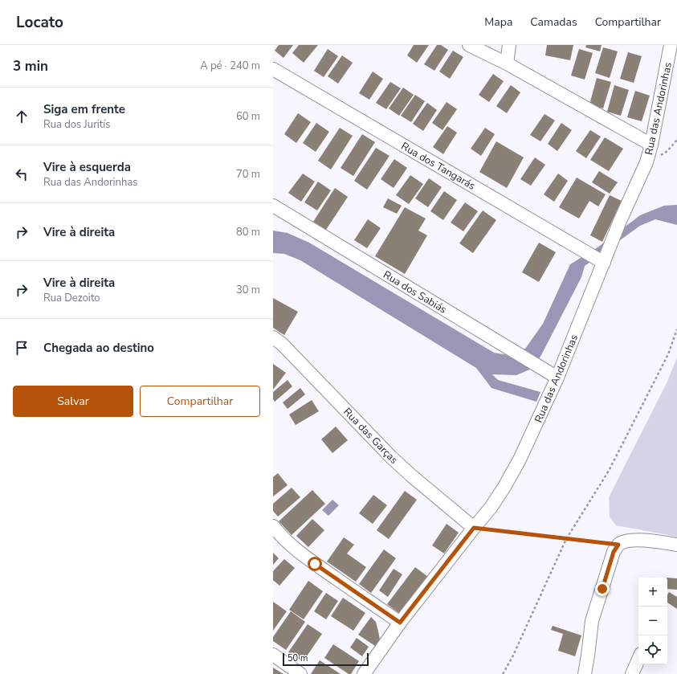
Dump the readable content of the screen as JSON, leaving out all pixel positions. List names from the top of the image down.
{
  "streets": {
    "street": [
      "Rua das Andorinhas",
      "Rua dos Tangarás",
      "Rua dos Sabiás",
      "Rua das Garças"
    ]
  },
  "crossings": [
    ["Rua das Andorinhas", "Rua dos Tangarás"],
    ["Rua das Andorinhas", "Rua dos Sabiás"],
    ["Rua das Andorinhas", "Rua das Garças"]
  ],
  "scale_bar": "50 m",
  "page": {
    "header": "Locato",
    "nav": ["Mapa", "Camadas", "Compartilhar"],
    "heading": ["3 min", "A pé · 240 m"],
    "list": [
      ["Siga em frente", "Rua dos Juritís", "60 m"],
      ["Vire à esquerda", "Rua das Andorinhas", "70 m"],
      ["Vire à direita", "80 m"],
      ["Vire à direita", "Rua Dezoito", "30 m"],
      "Chegada ao destino"
    ],
    "buttons": ["Salvar", "Compartilhar"],
    "map_buttons": ["+", "−"],
    "scale": "50 m"
  }
}
